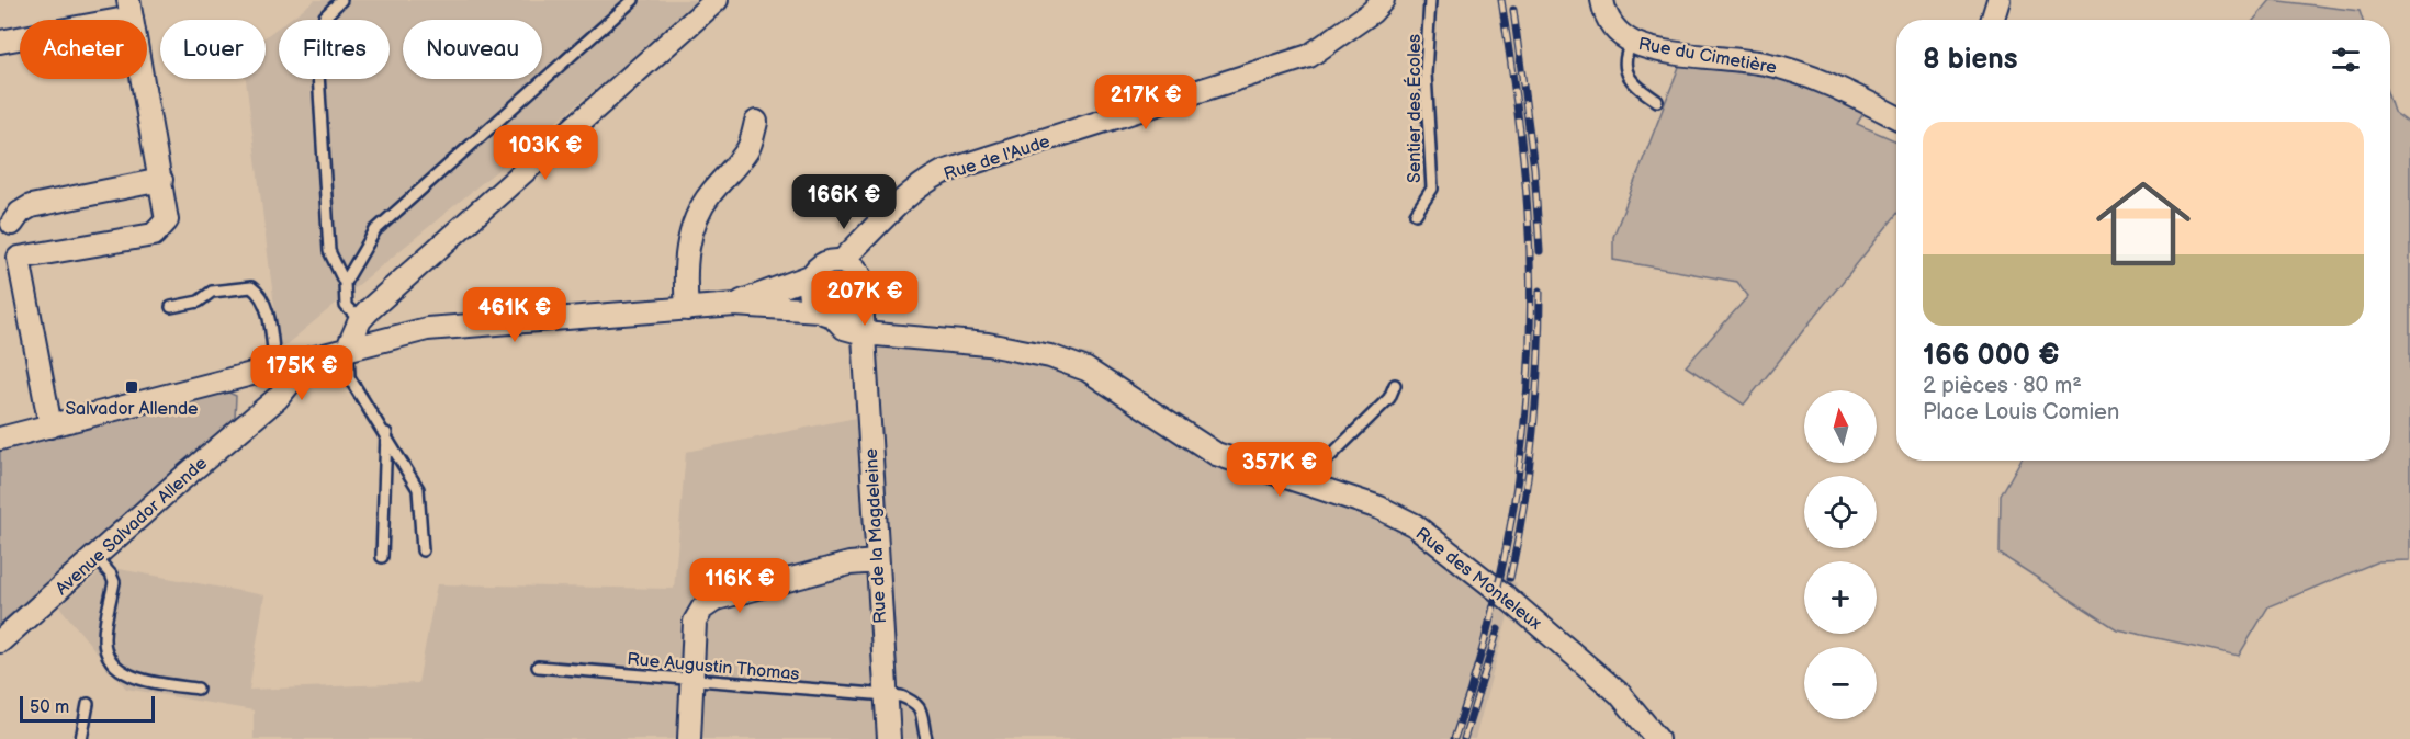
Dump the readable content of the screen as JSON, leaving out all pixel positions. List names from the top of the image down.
{
  "streets": {
    "street": [
      "Rue du Cimetière",
      "Rue de l'Aude",
      "Avenue Salvador Allende",
      "Rue de la Magdeleine",
      "Rue des Monteleux"
    ],
    "lane": ["Sentier des Écoles", "Rue Augustin Thomas"]
  },
  "crossings": [
    ["Rue de l'Aude", "Rue de la Magdeleine"],
    ["Rue de la Magdeleine", "Rue des Monteleux"],
    ["Rue de la Magdeleine", "Rue Augustin Thomas"]
  ],
  "places": {
    "transit": ["Salvador Allende"]
  },
  "scale_bar": "50 m",
  "north": "top",
  "page": {
    "chip": [
      "Acheter",
      "Louer",
      "Filtres",
      "Nouveau"
    ],
    "heading": "8 biens",
    "price": [
      "217K €",
      "103K €",
      "166K €",
      "207K €",
      "461K €",
      "175K €",
      "357K €",
      "116K €"
    ],
    "list": [
      {
        "name": "166 000 €",
        "note": "2 pièces · 80 m² · Place Louis Comien"
      }
    ],
    "map_buttons": ["+", "−"],
    "scale": "50 m"
  }
}
